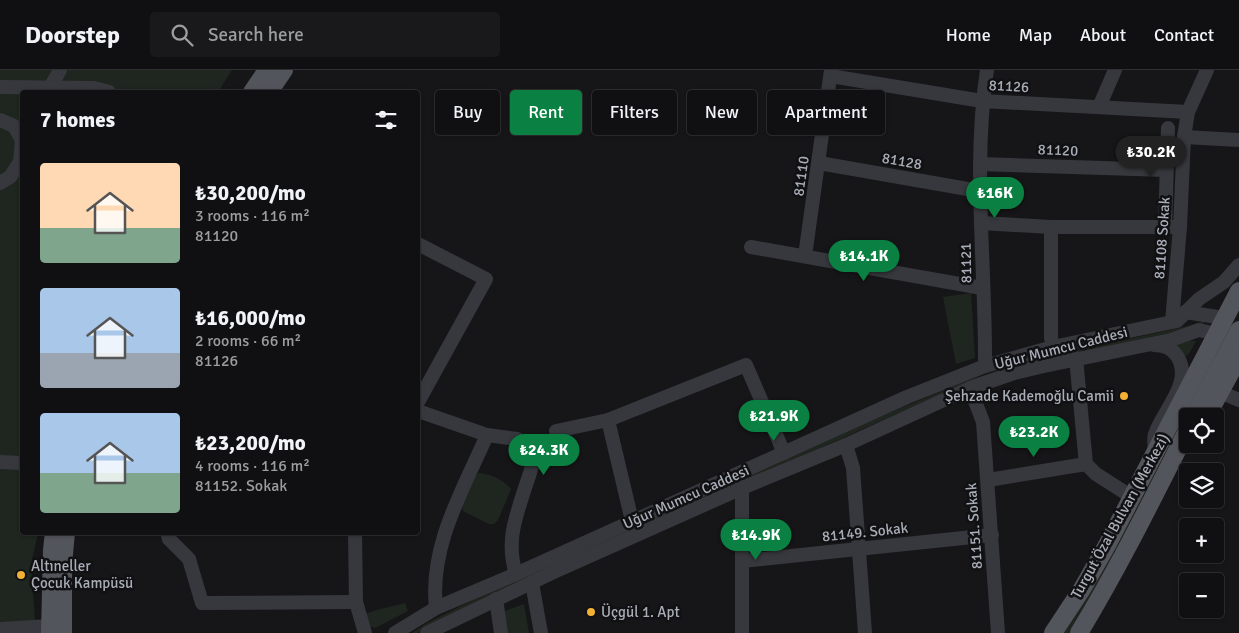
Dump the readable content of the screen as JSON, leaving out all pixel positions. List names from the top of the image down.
{
  "streets": {
    "main road": ["Uğur Mumcu Caddesi", "Turgut Özal Bulvarı (Merkezi)"],
    "street": [
      "81126",
      "81120",
      "81128",
      "81110",
      "81108 Sokak",
      "81121",
      "81151. Sokak",
      "81149. Sokak"
    ]
  },
  "crossings": [
    ["81126", "81110"],
    ["81126", "81108 Sokak"],
    ["81126", "81121"],
    ["81120", "81121"],
    ["81128", "81110"],
    ["81128", "81121"],
    ["81108 Sokak", "Uğur Mumcu Caddesi"],
    ["81121", "Uğur Mumcu Caddesi"],
    ["Uğur Mumcu Caddesi", "Turgut Özal Bulvarı (Merkezi)"],
    ["Uğur Mumcu Caddesi", "81151. Sokak"],
    ["81151. Sokak", "81149. Sokak"]
  ],
  "places": ["Şehzade Kademoğlu Camii", "Altıneller Çocuk Kampüsü", "Üçgül 1. Apt"],
  "page": {
    "header": "Doorstep",
    "search": "Search here",
    "nav": [
      "Home",
      "Map",
      "About",
      "Contact"
    ],
    "chip": [
      "Buy",
      "Rent",
      "Filters",
      "New",
      "Apartment"
    ],
    "heading": "7 homes",
    "price": [
      "₺30.2K",
      "₺16K",
      "₺14.1K",
      "₺21.9K",
      "₺23.2K",
      "₺24.3K",
      "₺14.9K"
    ],
    "list": [
      {
        "name": "₺30,200/mo",
        "note": "3 rooms · 116 m² · 81120"
      },
      {
        "name": "₺16,000/mo",
        "note": "2 rooms · 66 m² · 81126"
      },
      {
        "name": "₺23,200/mo",
        "note": "4 rooms · 116 m² · 81152. Sokak"
      }
    ],
    "map_buttons": ["+", "−"]
  }
}
